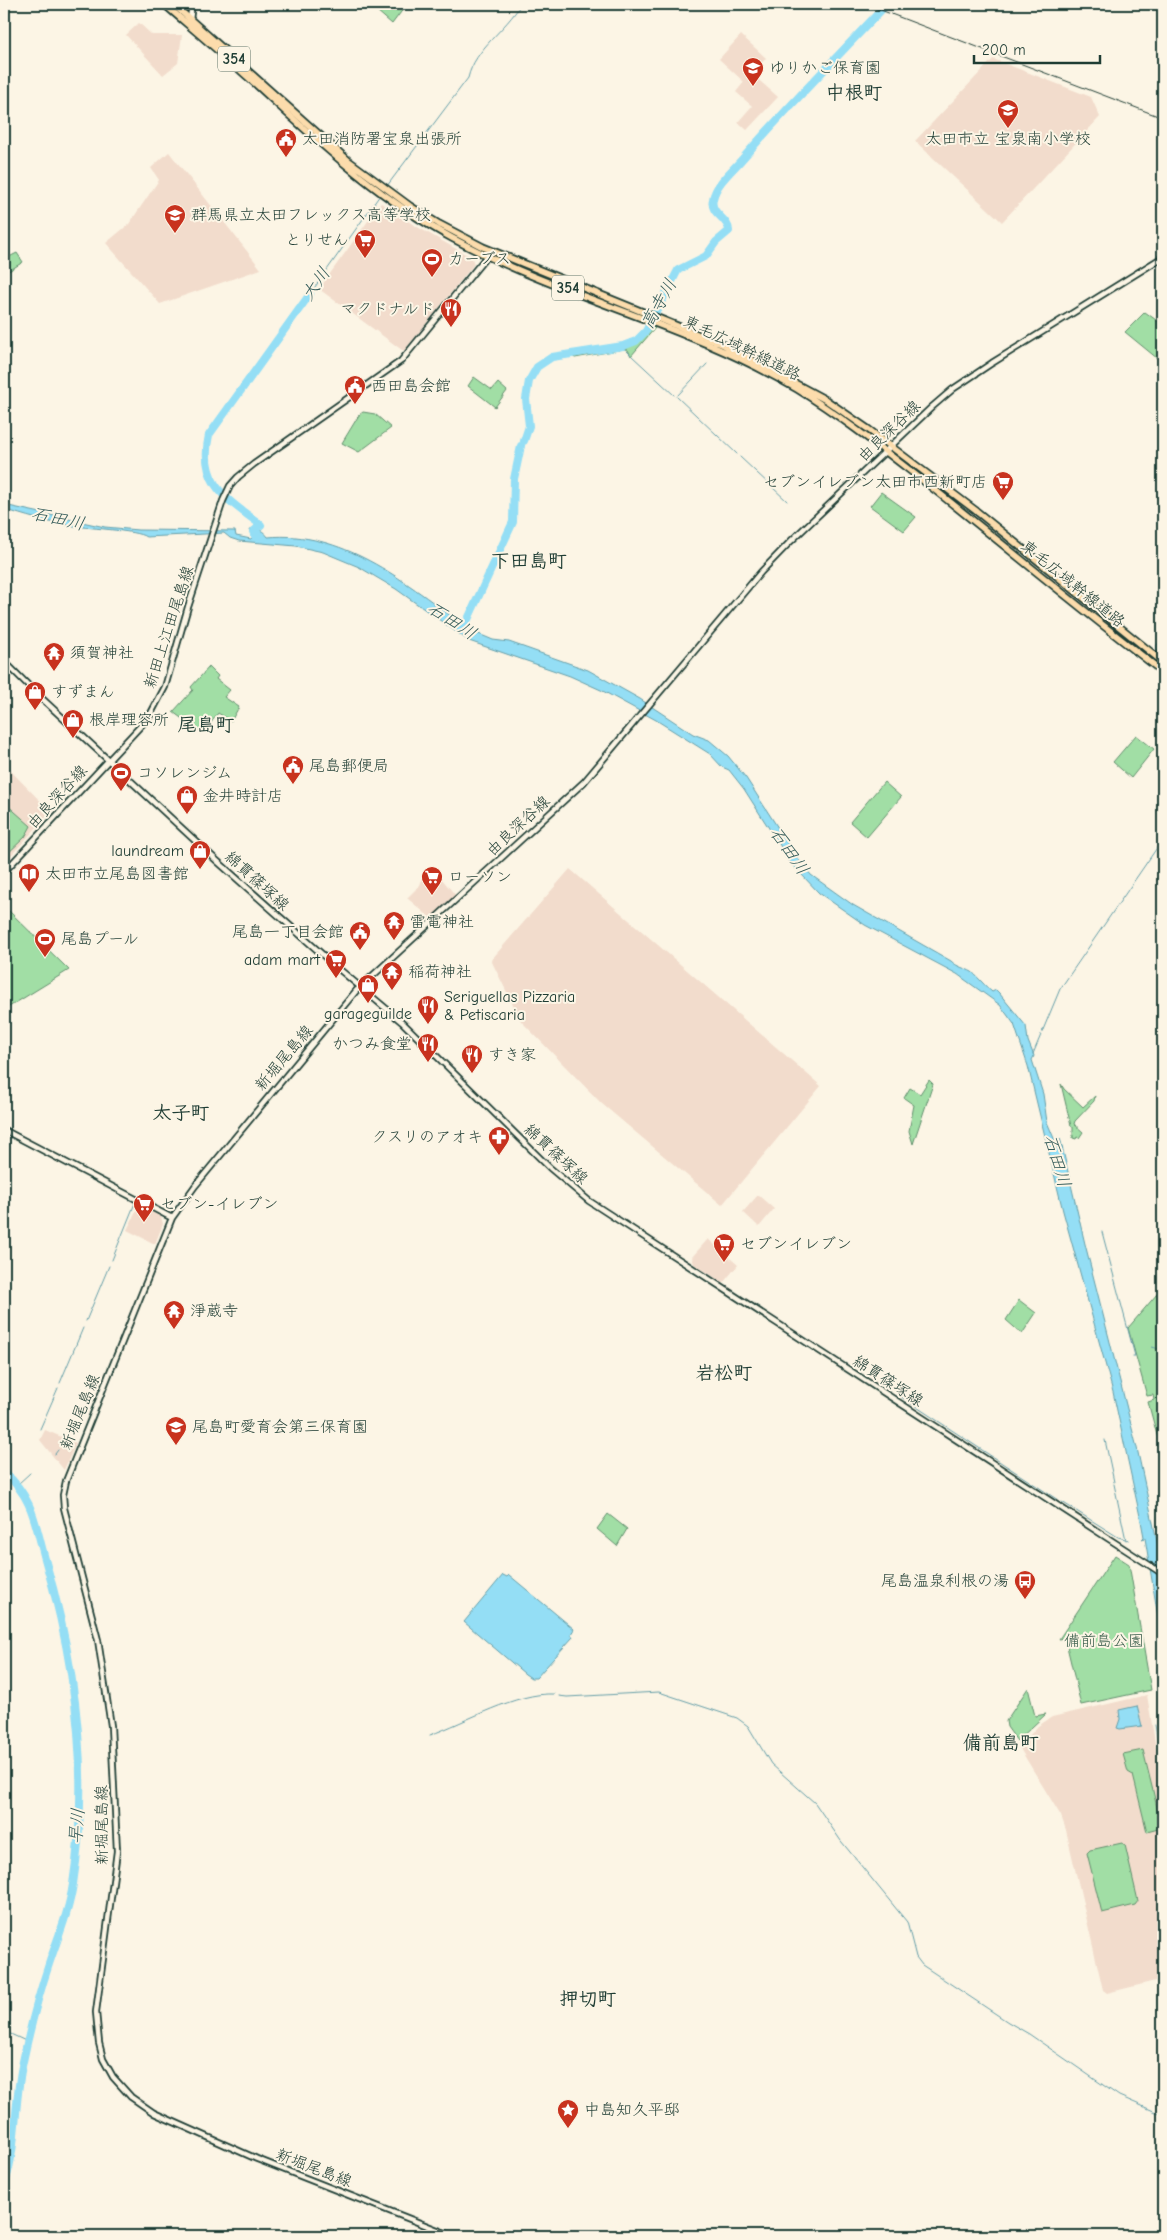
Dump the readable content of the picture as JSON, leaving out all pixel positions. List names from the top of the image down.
{
  "streets": {
    "highway": ["354", "東毛広域幹線道路"],
    "main road": [
      "由良深谷線",
      "新田上江田尾島線",
      "綿貫篠塚線",
      "新堀尾島線"
    ]
  },
  "crossings": [
    ["東毛広域幹線道路", "由良深谷線"],
    ["東毛広域幹線道路", "新田上江田尾島線"],
    ["由良深谷線", "新田上江田尾島線"],
    ["由良深谷線", "綿貫篠塚線"],
    ["由良深谷線", "新堀尾島線"],
    ["新田上江田尾島線", "綿貫篠塚線"],
    ["綿貫篠塚線", "新堀尾島線"]
  ],
  "districts": [
    "中根町",
    "下田島町",
    "尾島町",
    "太子町",
    "岩松町",
    "備前島町",
    "押切町"
  ],
  "water": [
    "大川",
    "高寺川",
    "石田川",
    "早川"
  ],
  "parks": ["備前島公園"],
  "places": {
    "school or university": [
      "ゆりかご保育園",
      "太田市立 宝泉南小学校",
      "群馬県立太田フレックス高等学校",
      "尾島町愛育会第三保育園"
    ],
    "public building": [
      "太田消防署宝泉出張所",
      "西田島会館",
      "尾島郵便局",
      "尾島一丁目会館"
    ],
    "supermarket": [
      "とりせん",
      "セブンイレブン太田市西新町店",
      "ローソン",
      "adam mart",
      "セブン-イレブン",
      "セブンイレブン"
    ],
    "sports": ["カーブス", "コソレンジム", "尾島プール"],
    "restaurant": [
      "マクドナルド",
      "Seriguellas Pizzaria & Petiscaria",
      "かつみ食堂",
      "すき家"
    ],
    "temple": [
      "須賀神社",
      "雷電神社",
      "稲荷神社",
      "淨蔵寺"
    ],
    "shop": [
      "すずまん",
      "根岸理容所",
      "金井時計店",
      "laundream",
      "garageguilde"
    ],
    "library": ["太田市立尾島図書館"],
    "pharmacy": ["クスリのアオキ"],
    "bus stop": ["尾島温泉利根の湯"],
    "place": ["中島知久平邸"]
  },
  "scale_bar": "200 m"
}
